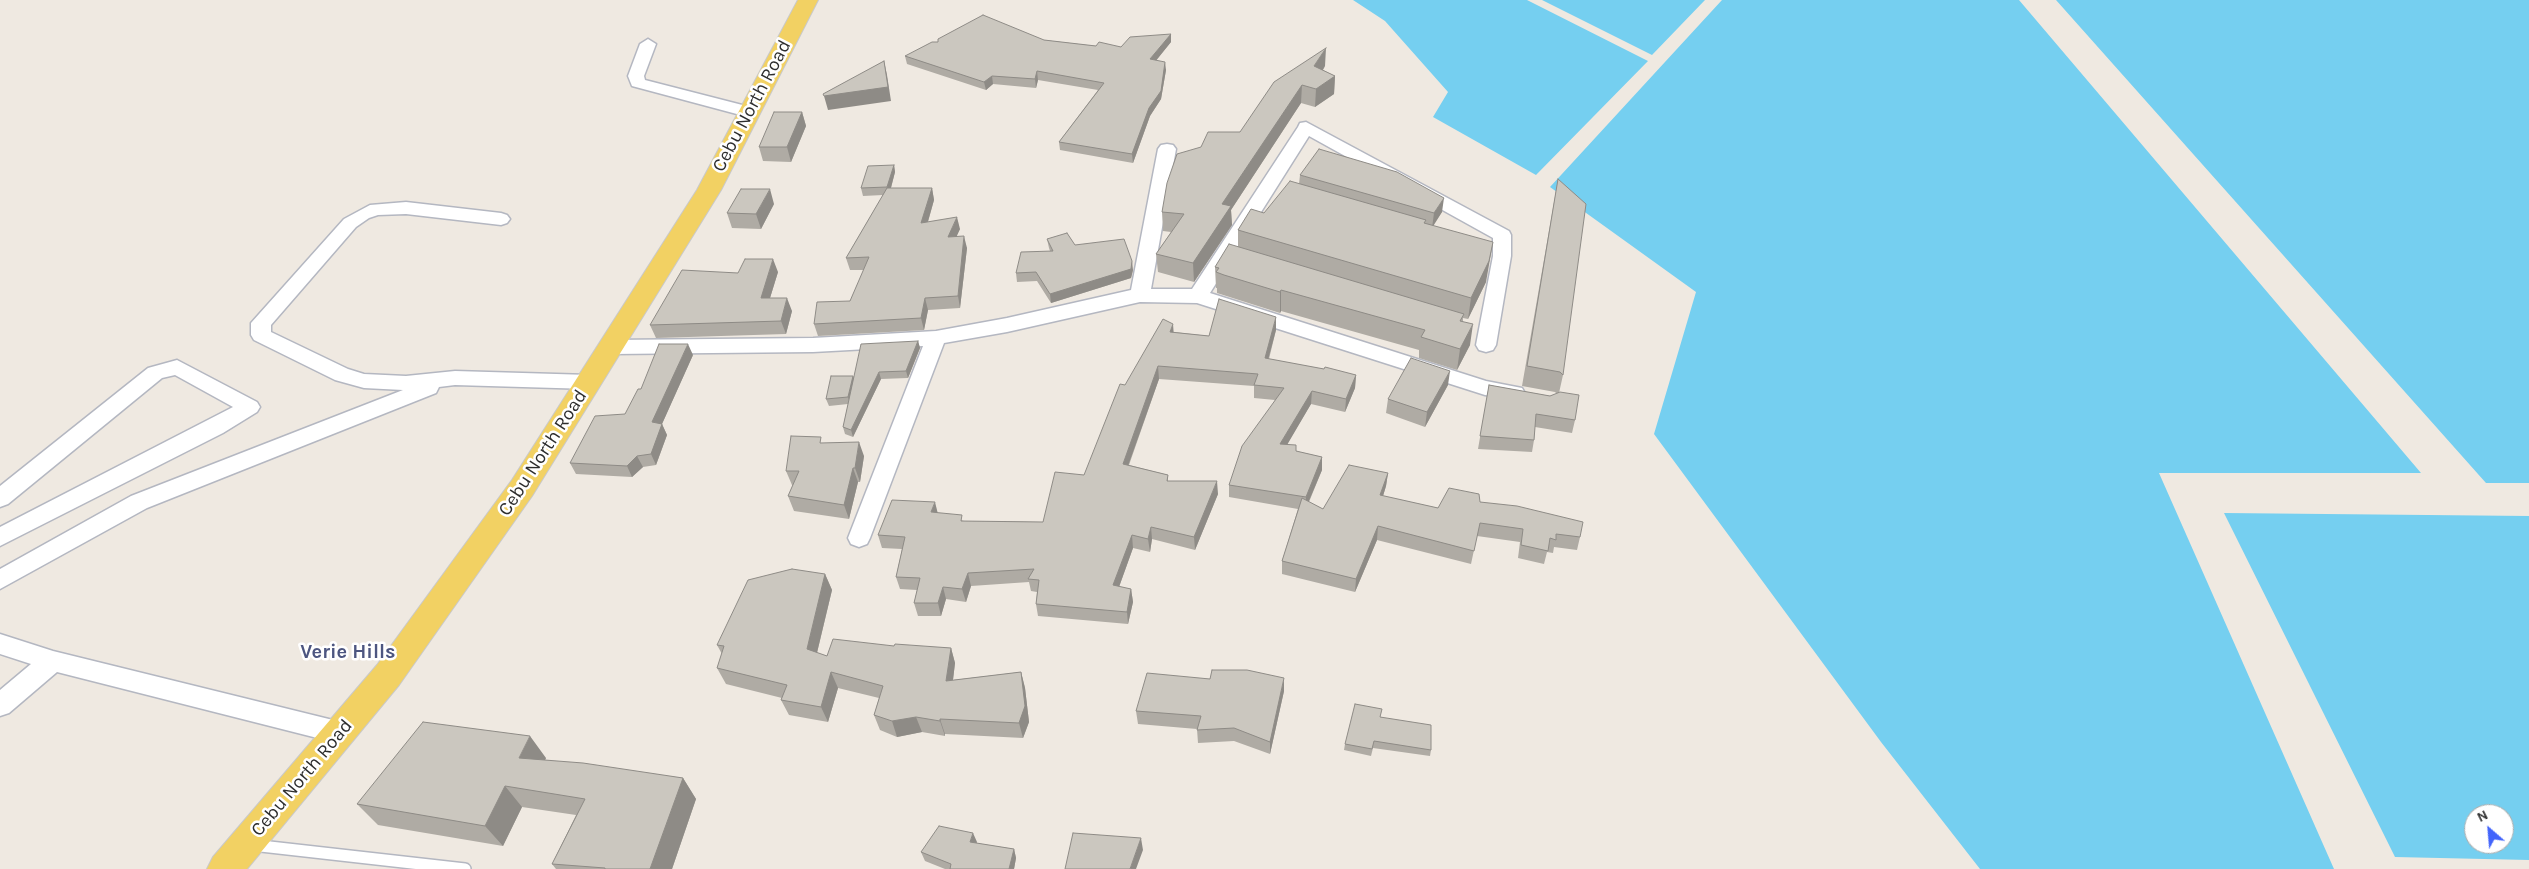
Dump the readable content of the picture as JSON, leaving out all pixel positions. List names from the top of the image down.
{
  "streets": {
    "main road": ["Cebu North Road"]
  },
  "districts": ["Verie Hills"],
  "north": "top left"
}
